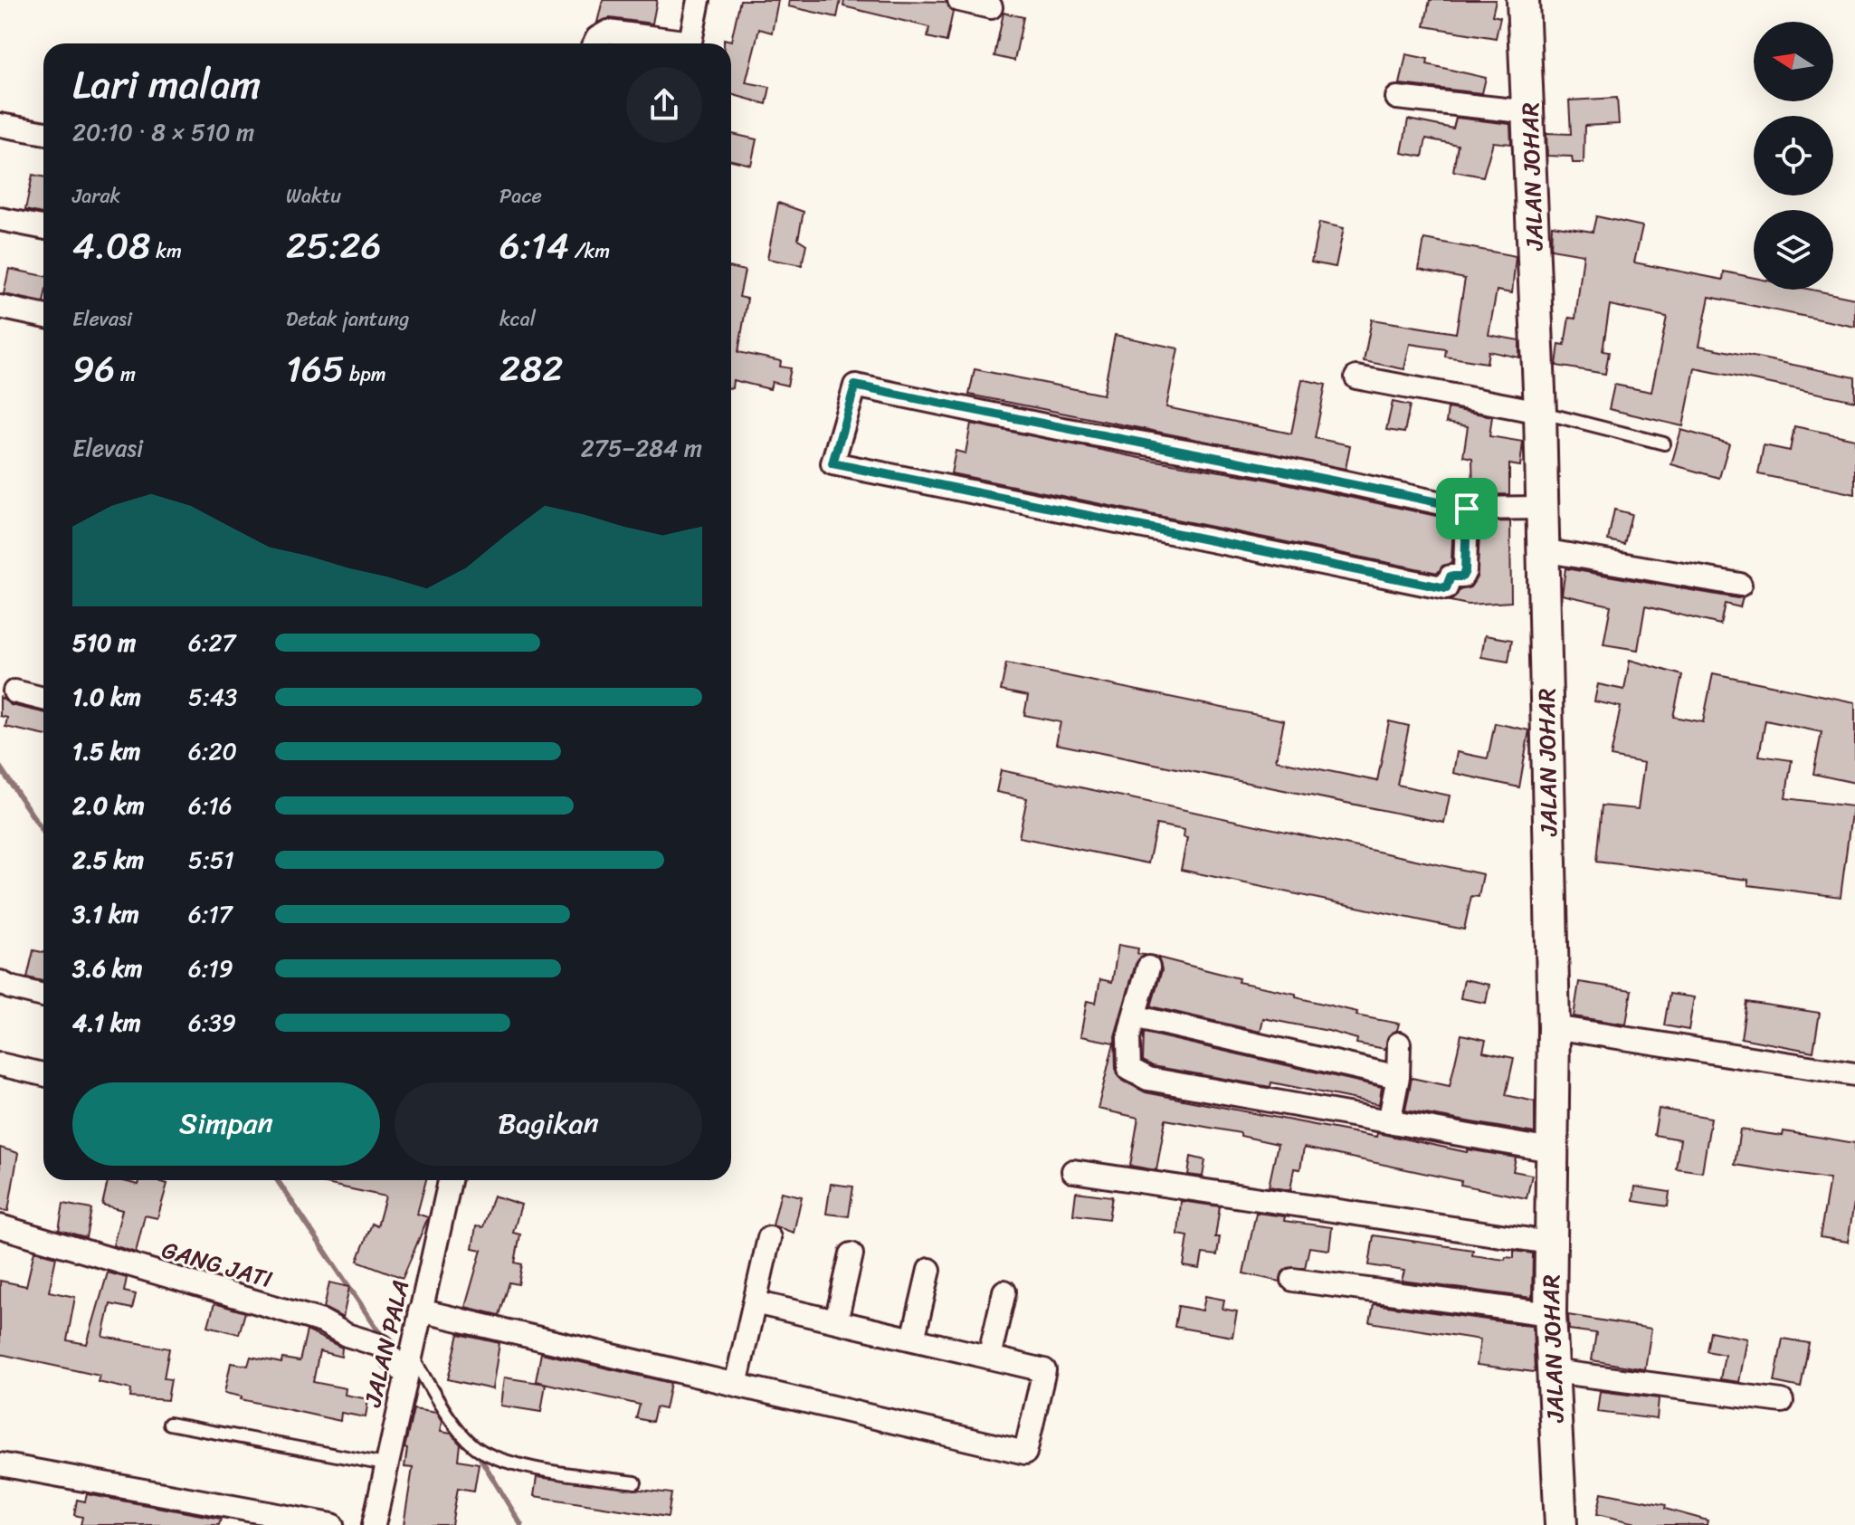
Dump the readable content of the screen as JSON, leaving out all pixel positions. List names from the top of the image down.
{
  "streets": {
    "street": ["JALAN JOHAR", "GANG JATI", "JALAN PALA"]
  },
  "crossings": [
    ["GANG JATI", "JALAN PALA"]
  ],
  "north": "left",
  "page": {
    "heading": ["Lari malam", "20:10 · 8 × 510 m"],
    "stats": [
      ["Jarak", "4.08 km"],
      ["Waktu", "25:26"],
      ["Pace", "6:14 /km"],
      ["Elevasi", "96 m"],
      ["Detak jantung", "165 bpm"],
      ["kcal", "282"]
    ],
    "chart": ["Elevasi", "275–284 m"],
    "list": [
      {
        "name": "510 m",
        "note": "6:27"
      },
      {
        "name": "1.0 km",
        "note": "5:43"
      },
      {
        "name": "1.5 km",
        "note": "6:20"
      },
      {
        "name": "2.0 km",
        "note": "6:16"
      },
      {
        "name": "2.5 km",
        "note": "5:51"
      },
      {
        "name": "3.1 km",
        "note": "6:17"
      },
      {
        "name": "3.6 km",
        "note": "6:19"
      },
      {
        "name": "4.1 km",
        "note": "6:39"
      }
    ],
    "buttons": ["Simpan", "Bagikan"]
  }
}
